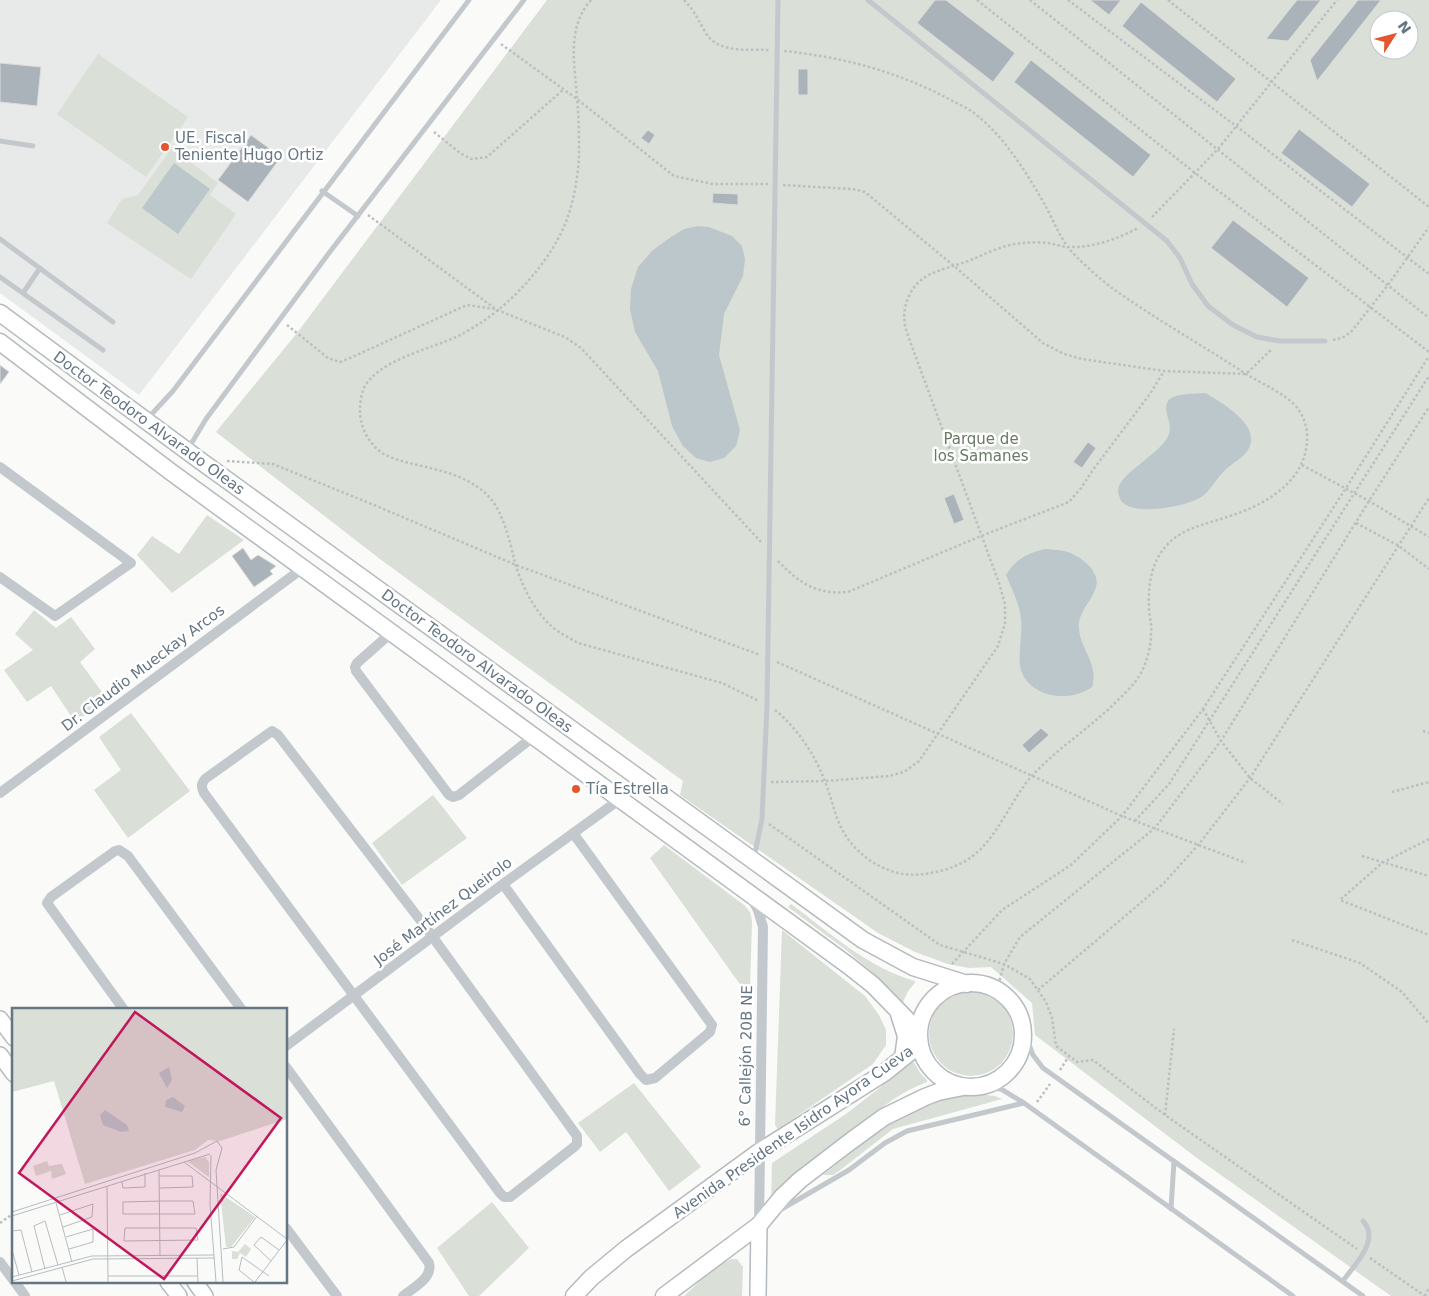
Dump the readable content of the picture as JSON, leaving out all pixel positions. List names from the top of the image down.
{
  "streets": {
    "main road": ["Doctor Teodoro Alvarado Oleas", "Avenida Presidente Isidro Ayora Cueva"],
    "street": ["Dr. Claudio Mueckay Arcos", "José Martínez Queirolo", "6° Callejón 20B NE"]
  },
  "crossings": [
    ["Doctor Teodoro Alvarado Oleas", "Dr. Claudio Mueckay Arcos"],
    ["Doctor Teodoro Alvarado Oleas", "José Martínez Queirolo"],
    ["Doctor Teodoro Alvarado Oleas", "6° Callejón 20B NE"],
    ["Doctor Teodoro Alvarado Oleas", "Avenida Presidente Isidro Ayora Cueva"],
    ["6° Callejón 20B NE", "Avenida Presidente Isidro Ayora Cueva"]
  ],
  "parks": ["Parque de los Samanes"],
  "places": ["UE. Fiscal Teniente Hugo Ortiz", "Tía Estrella"],
  "north": "top right"
}
